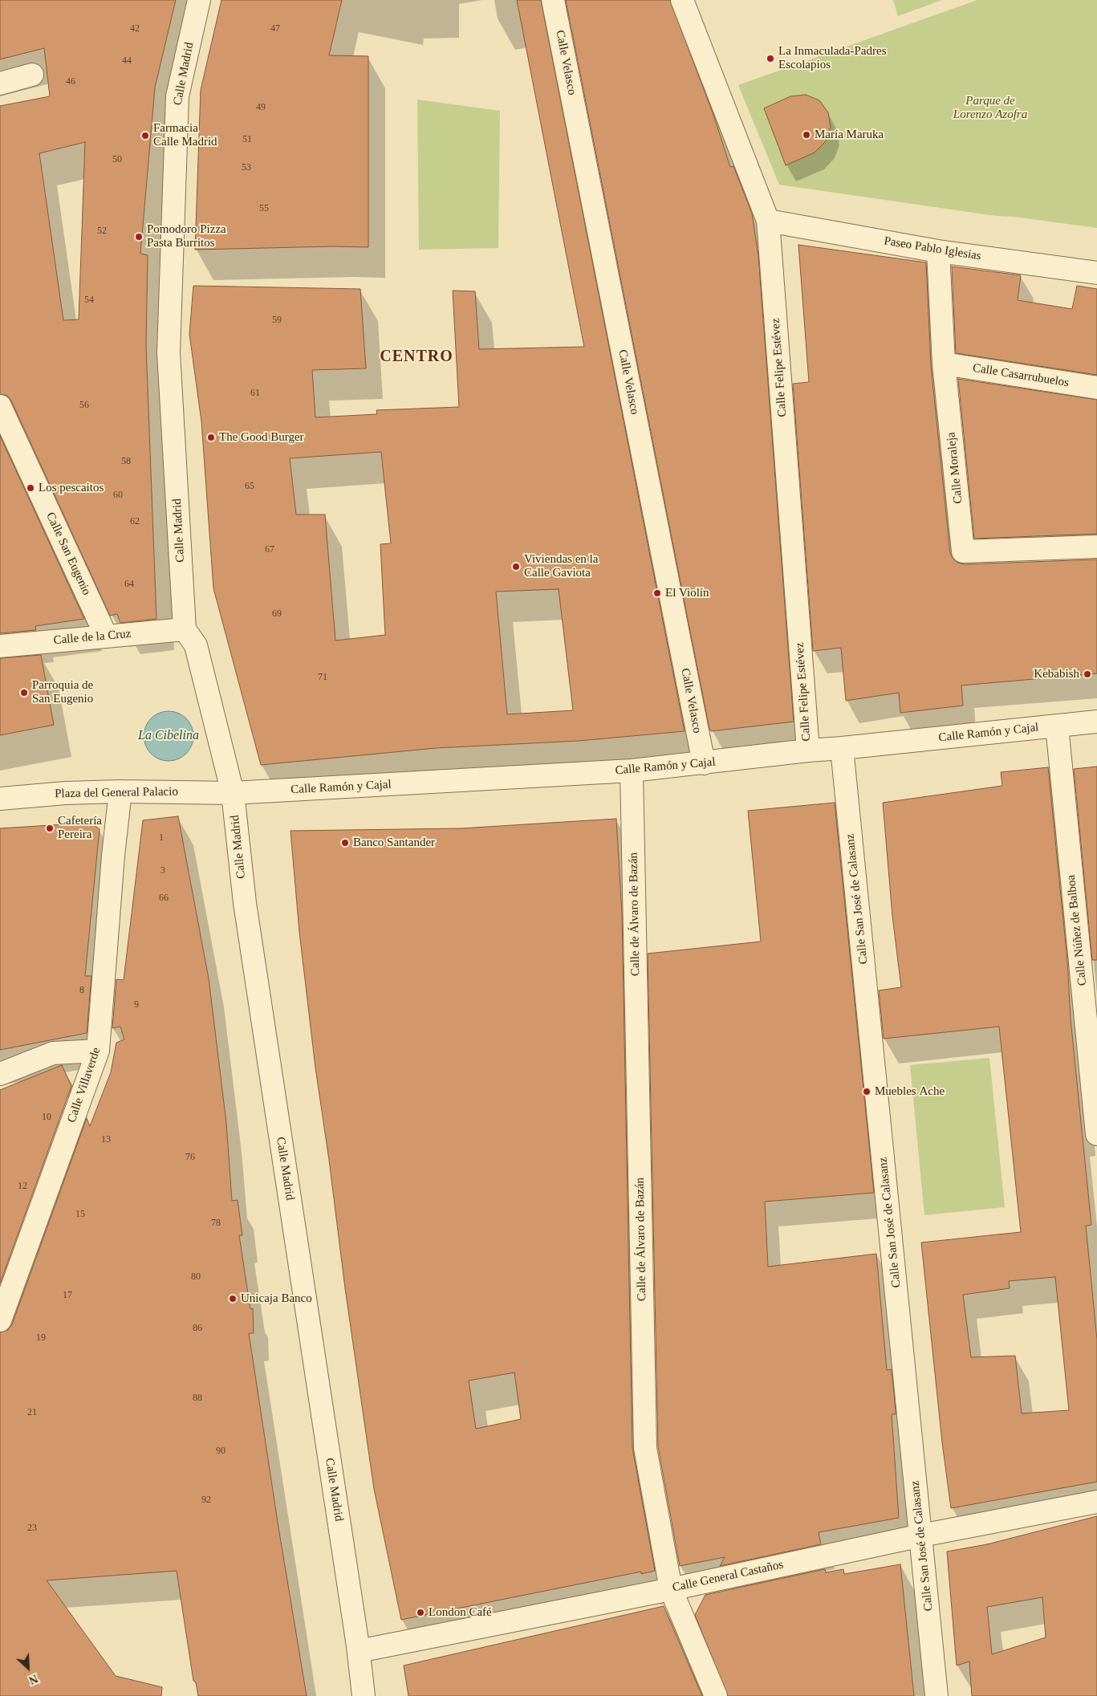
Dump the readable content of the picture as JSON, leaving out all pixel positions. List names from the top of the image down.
{
  "streets": {
    "street": [
      "Calle Velasco",
      "Calle Madrid",
      "Paseo Pablo Iglesias",
      "Calle Felipe Estévez",
      "Calle Casarrubuelos",
      "Calle Moraleja",
      "Calle San Eugenio",
      "Calle de la Cruz",
      "Calle Ramón y Cajal",
      "Plaza del General Palacio",
      "Calle San José de Calasanz",
      "Calle de Álvaro de Bazán",
      "Calle Núñez de Balboa",
      "Calle Villaverde",
      "Calle General Castaños"
    ]
  },
  "crossings": [
    ["Calle Velasco", "Calle Ramón y Cajal"],
    ["Calle Madrid", "Calle de la Cruz"],
    ["Calle Madrid", "Calle Ramón y Cajal"],
    ["Calle Madrid", "Plaza del General Palacio"],
    ["Calle Madrid", "Calle General Castaños"],
    ["Paseo Pablo Iglesias", "Calle Felipe Estévez"],
    ["Paseo Pablo Iglesias", "Calle Moraleja"],
    ["Calle Felipe Estévez", "Calle Ramón y Cajal"],
    ["Calle Casarrubuelos", "Calle Moraleja"],
    ["Calle San Eugenio", "Calle de la Cruz"],
    ["Calle Ramón y Cajal", "Plaza del General Palacio"],
    ["Calle Ramón y Cajal", "Calle San José de Calasanz"],
    ["Calle Ramón y Cajal", "Calle de Álvaro de Bazán"],
    ["Calle Ramón y Cajal", "Calle Núñez de Balboa"],
    ["Plaza del General Palacio", "Calle Villaverde"],
    ["Calle San José de Calasanz", "Calle General Castaños"],
    ["Calle de Álvaro de Bazán", "Calle General Castaños"]
  ],
  "districts": ["CENTRO"],
  "water": ["La Cibelina"],
  "parks": ["Parque de Lorenzo Azofra"],
  "places": [
    "La Inmaculada-Padres Escolapios",
    "María Maruka",
    "Farmacia Calle Madrid",
    "Pomodoro Pizza Pasta Burritos",
    "The Good Burger",
    "Los pescaitos",
    "Viviendas en la Calle Gaviota",
    "El Violín",
    "Kebabish",
    "Parroquia de San Eugenio",
    "Cafetería Pereira",
    "Banco Santander",
    "Muebles Ache",
    "Unicaja Banco",
    "London Café"
  ],
  "house_numbers": [
    "42",
    "47",
    "44",
    "46",
    "49",
    "51",
    "50",
    "53",
    "55",
    "52",
    "54",
    "59",
    "61",
    "56",
    "58",
    "65",
    "60",
    "62",
    "67",
    "64",
    "69",
    "71",
    "1",
    "3",
    "66",
    "8",
    "9",
    "10",
    "13",
    "76",
    "12",
    "15",
    "78",
    "80",
    "17",
    "86",
    "19",
    "88",
    "21",
    "90",
    "92",
    "23"
  ],
  "north": "bottom right"
}
